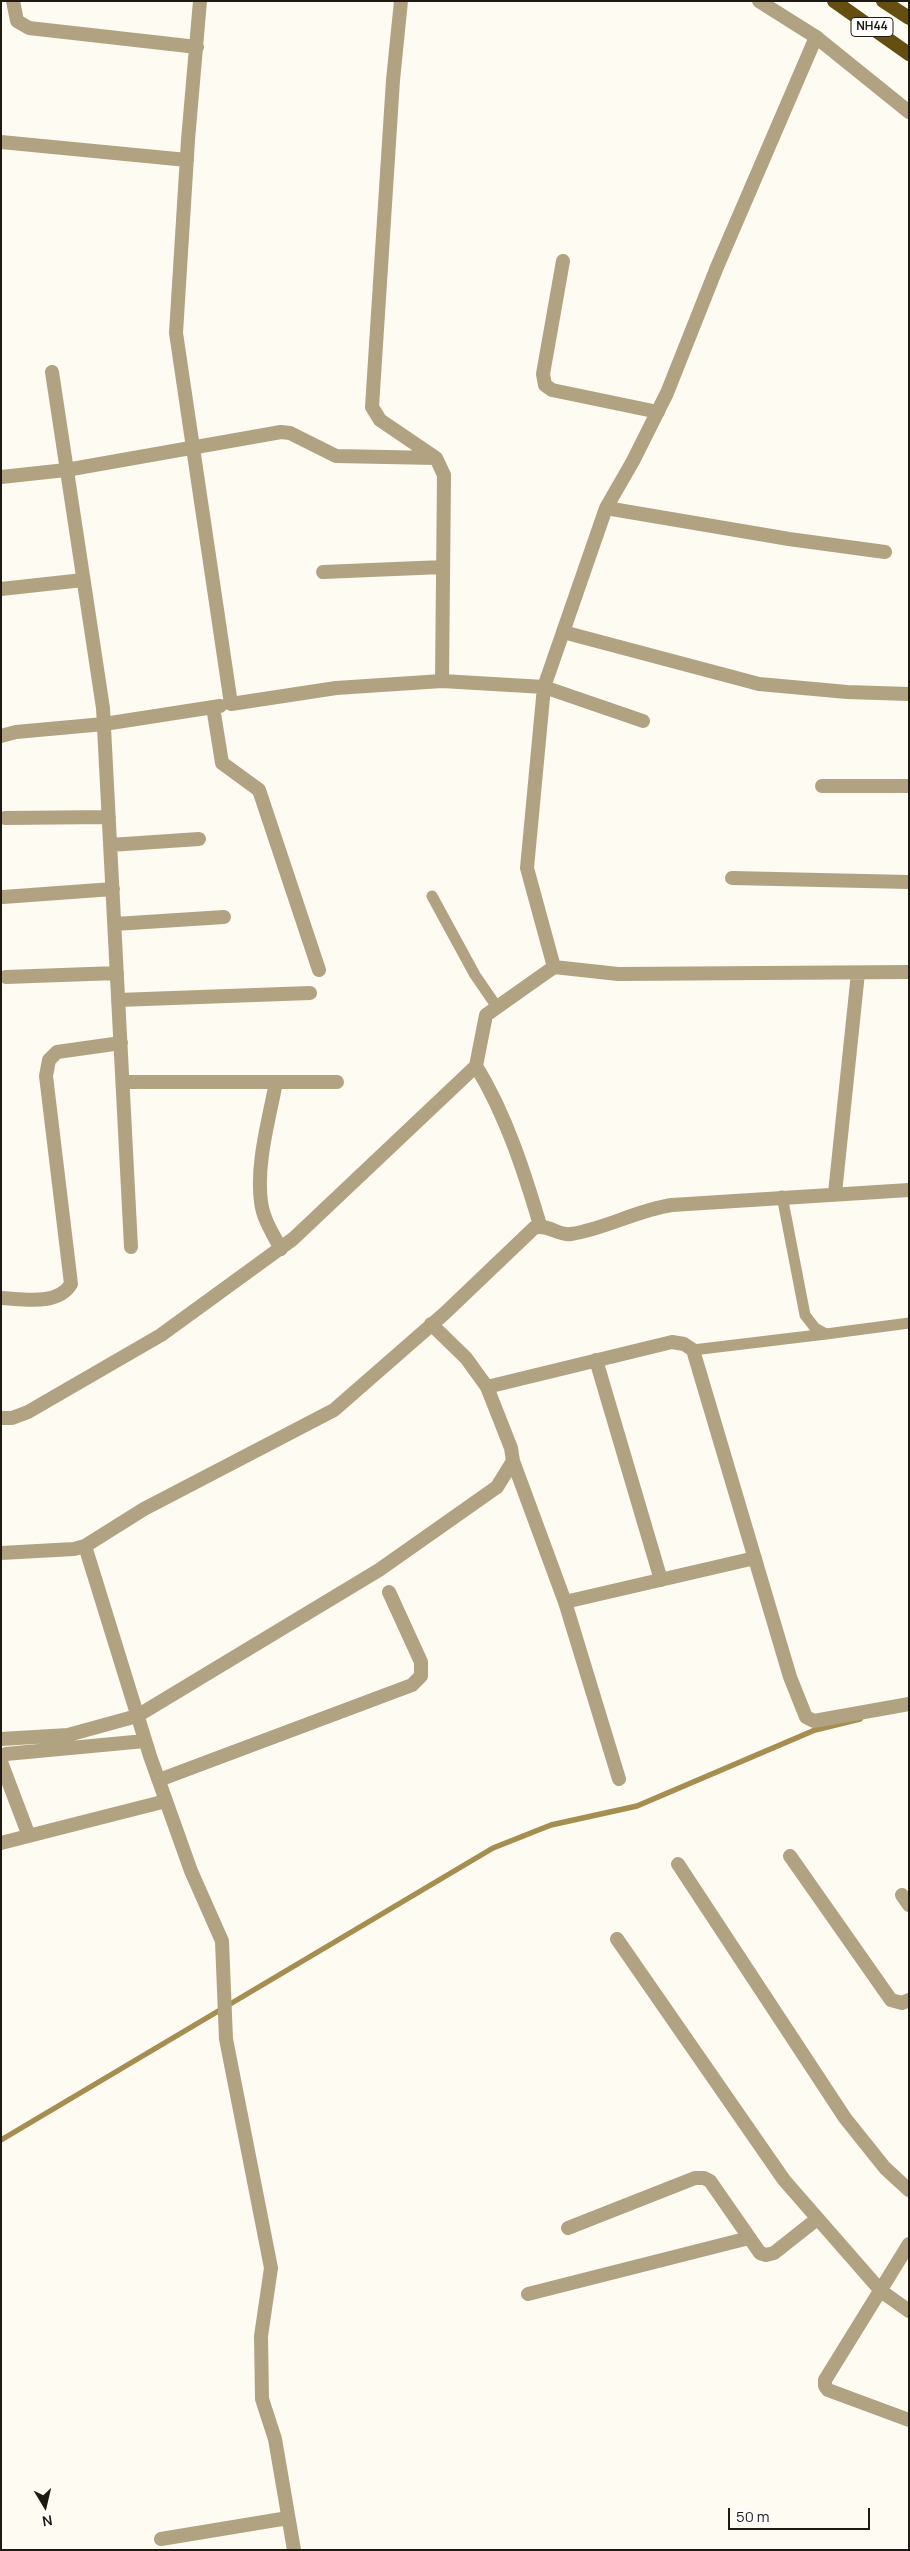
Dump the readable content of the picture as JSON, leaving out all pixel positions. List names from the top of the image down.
{
  "streets": {
    "highway": ["NH44"]
  },
  "scale_bar": "50 m",
  "north": "bottom"
}
